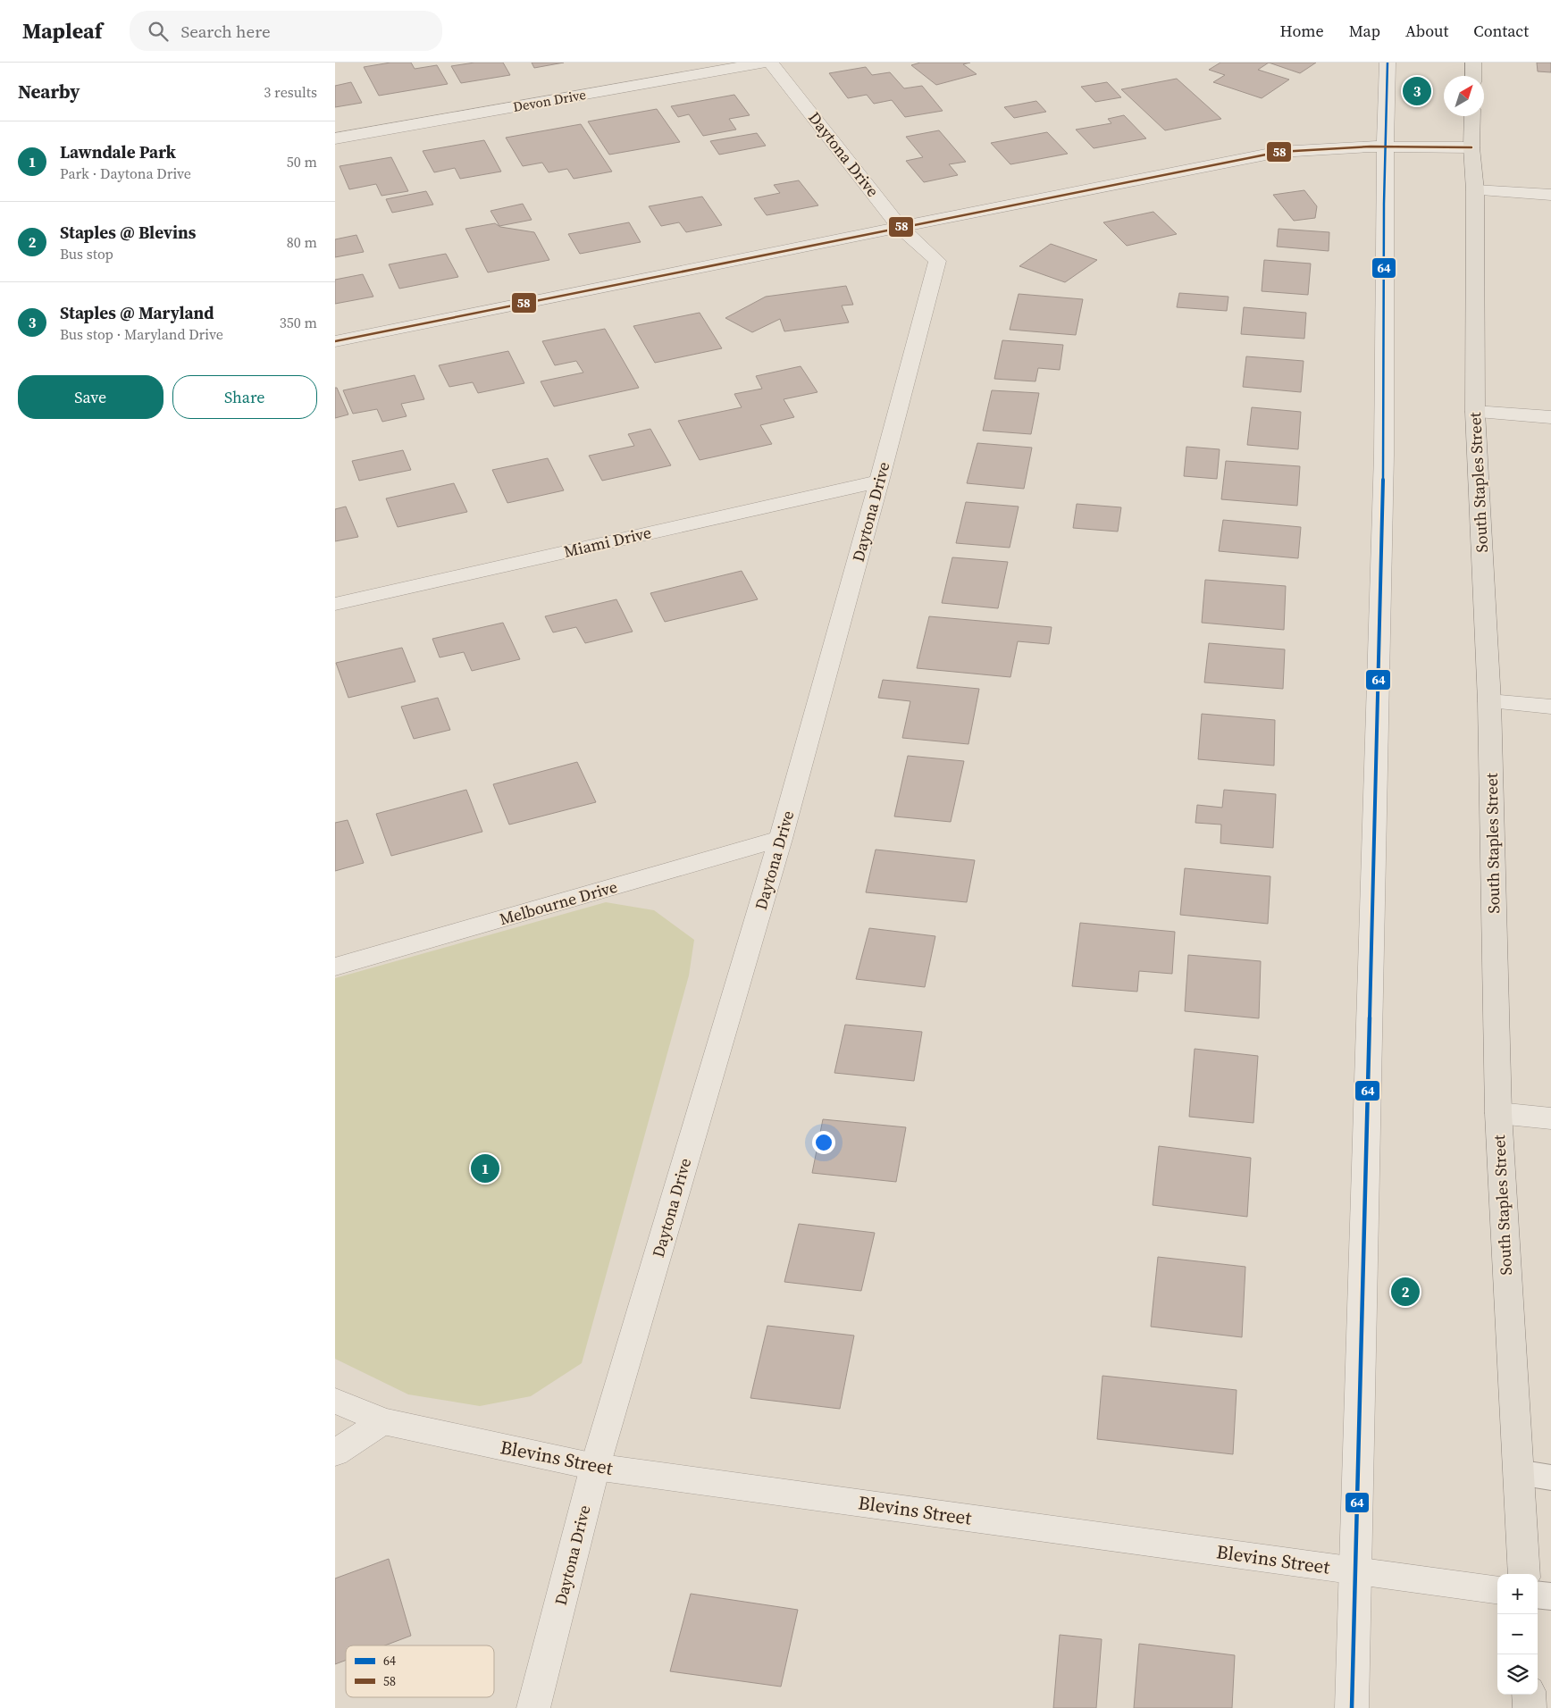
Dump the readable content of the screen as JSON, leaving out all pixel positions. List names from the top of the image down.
{
  "streets": {
    "main road": ["South Staples Street"],
    "street": [
      "Devon Drive",
      "Daytona Drive",
      "Miami Drive",
      "Melbourne Drive",
      "Blevins Street"
    ]
  },
  "crossings": [
    ["Daytona Drive", "Miami Drive"],
    ["Daytona Drive", "Melbourne Drive"],
    ["Daytona Drive", "Blevins Street"]
  ],
  "lines": ["transit line 64", "transit line 58"],
  "legend": ["64", "58"],
  "north": "top right",
  "page": {
    "header": "Mapleaf",
    "search": "Search here",
    "nav": [
      "Home",
      "Map",
      "About",
      "Contact"
    ],
    "heading": ["Nearby", "3 results"],
    "pins": ["3", "1", "2"],
    "list": [
      {
        "mark": "1",
        "name": "Lawndale Park",
        "note": "Park · Daytona Drive",
        "value": "50 m"
      },
      {
        "mark": "2",
        "name": "Staples @ Blevins",
        "note": "Bus stop",
        "value": "80 m"
      },
      {
        "mark": "3",
        "name": "Staples @ Maryland",
        "note": "Bus stop · Maryland Drive",
        "value": "350 m"
      }
    ],
    "buttons": ["Save", "Share"],
    "map_buttons": ["+", "−"]
  }
}
